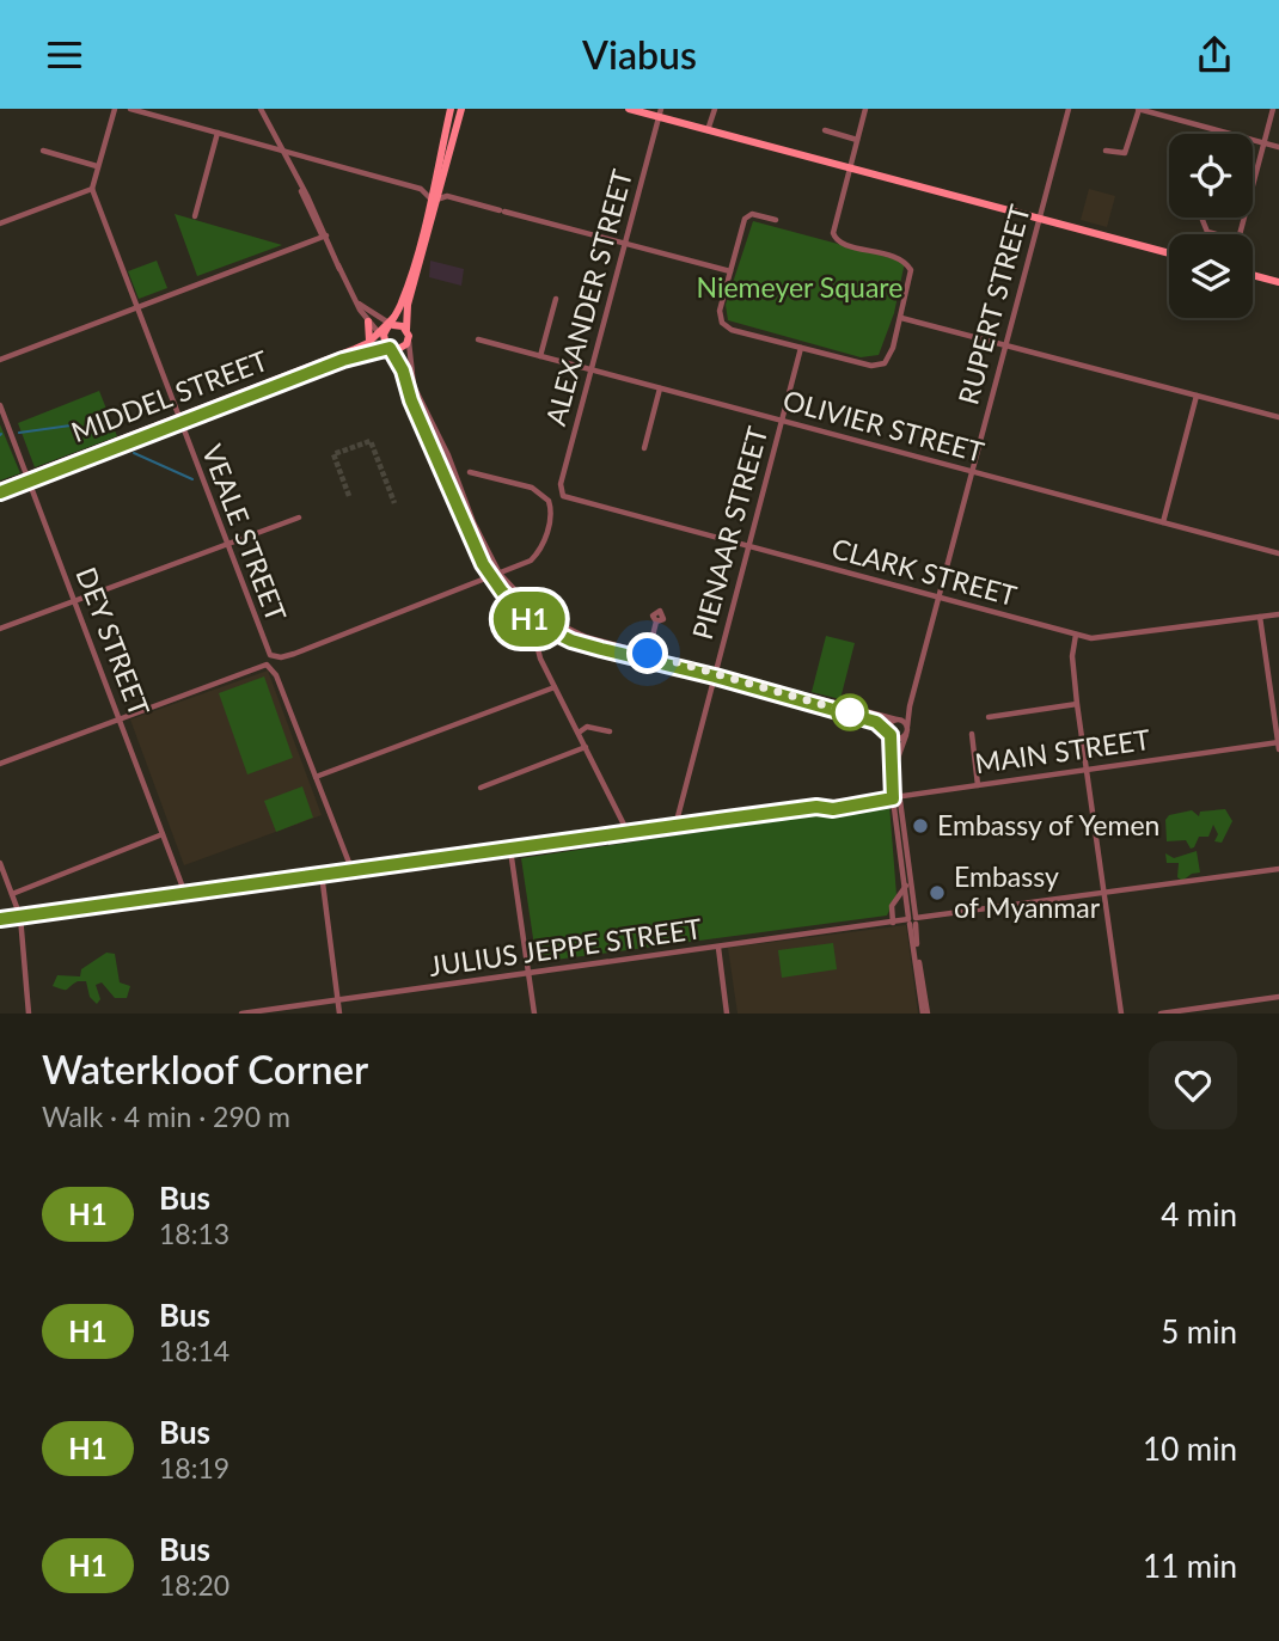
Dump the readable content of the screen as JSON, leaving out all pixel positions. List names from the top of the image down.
{
  "streets": {
    "main road": ["MIDDEL STREET"],
    "street": [
      "ALEXANDER STREET",
      "RUPERT STREET",
      "OLIVIER STREET",
      "VEALE STREET",
      "PIENAAR STREET",
      "CLARK STREET",
      "DEY STREET",
      "MAIN STREET",
      "JULIUS JEPPE STREET"
    ]
  },
  "crossings": [
    ["ALEXANDER STREET", "OLIVIER STREET"],
    ["ALEXANDER STREET", "CLARK STREET"],
    ["RUPERT STREET", "OLIVIER STREET"],
    ["RUPERT STREET", "CLARK STREET"],
    ["MIDDEL STREET", "VEALE STREET"],
    ["MIDDEL STREET", "DEY STREET"],
    ["OLIVIER STREET", "PIENAAR STREET"],
    ["PIENAAR STREET", "CLARK STREET"],
    ["PIENAAR STREET", "MAIN STREET"],
    ["DEY STREET", "MAIN STREET"]
  ],
  "parks": ["Niemeyer Square"],
  "places": ["Embassy of Yemen", "Embassy of Myanmar"],
  "lines": ["bus line H1"],
  "page": {
    "header": "Viabus",
    "on_map": "H1",
    "heading": ["Waterkloof Corner", "Walk · 4 min · 290 m"],
    "list": [
      {
        "mark": "H1",
        "name": "Bus",
        "note": "18:13",
        "value": "4 min"
      },
      {
        "mark": "H1",
        "name": "Bus",
        "note": "18:14",
        "value": "5 min"
      },
      {
        "mark": "H1",
        "name": "Bus",
        "note": "18:19",
        "value": "10 min"
      },
      {
        "mark": "H1",
        "name": "Bus",
        "note": "18:20",
        "value": "11 min"
      }
    ]
  }
}
